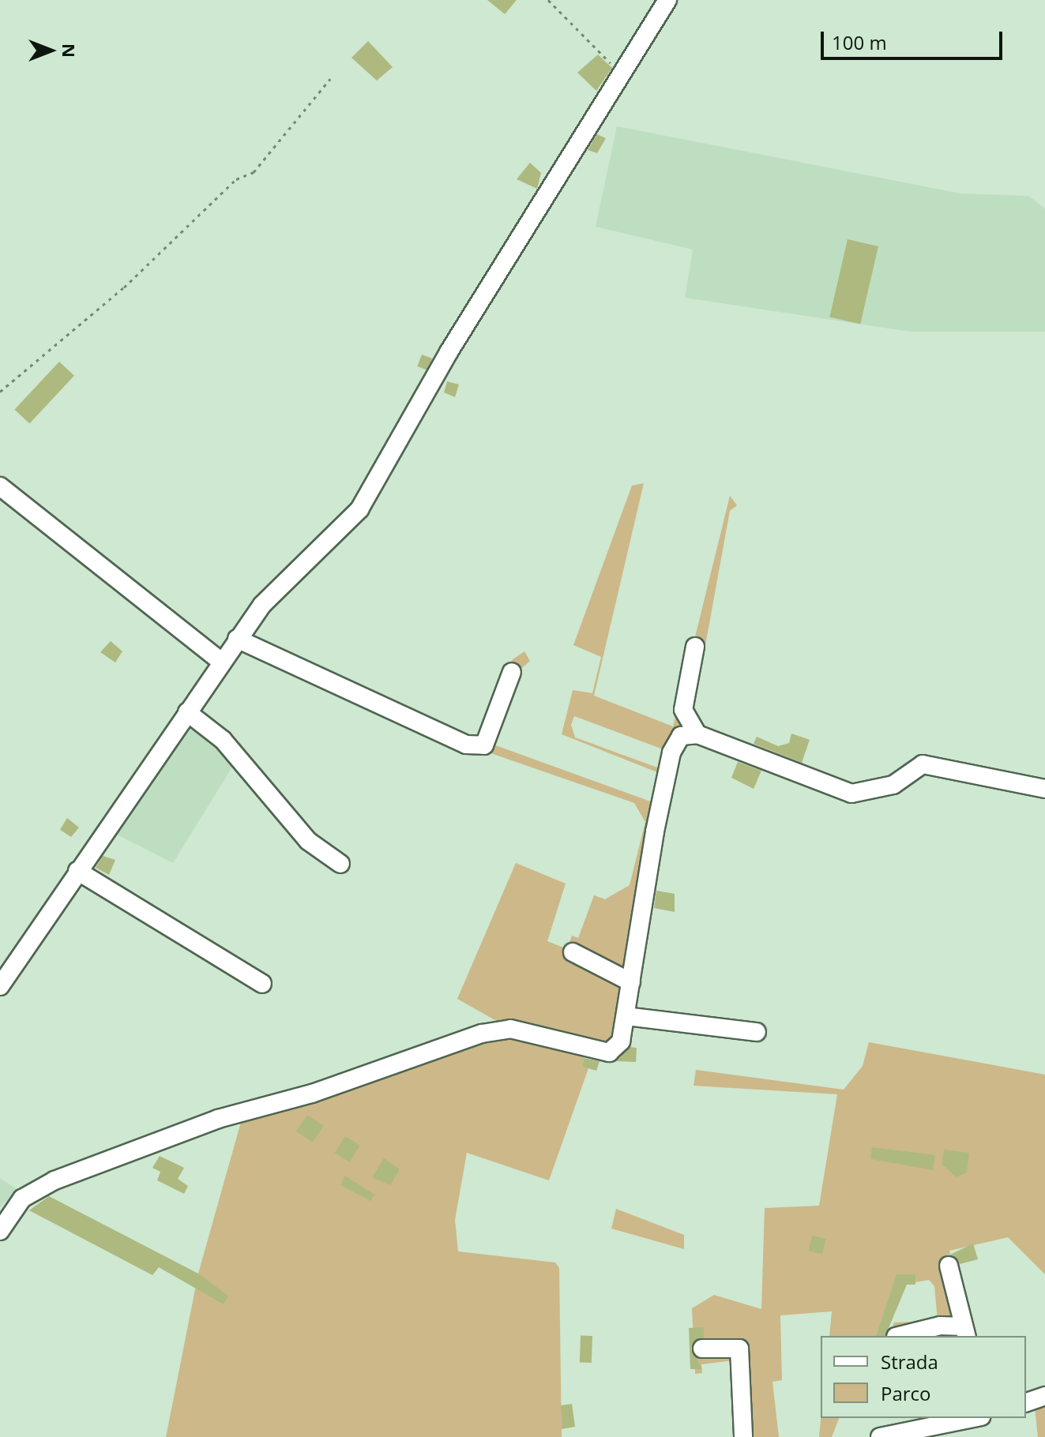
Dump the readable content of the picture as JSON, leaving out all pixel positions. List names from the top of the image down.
{
  "legend": ["Strada", "Parco"],
  "scale_bar": "100 m",
  "north": "right"
}
